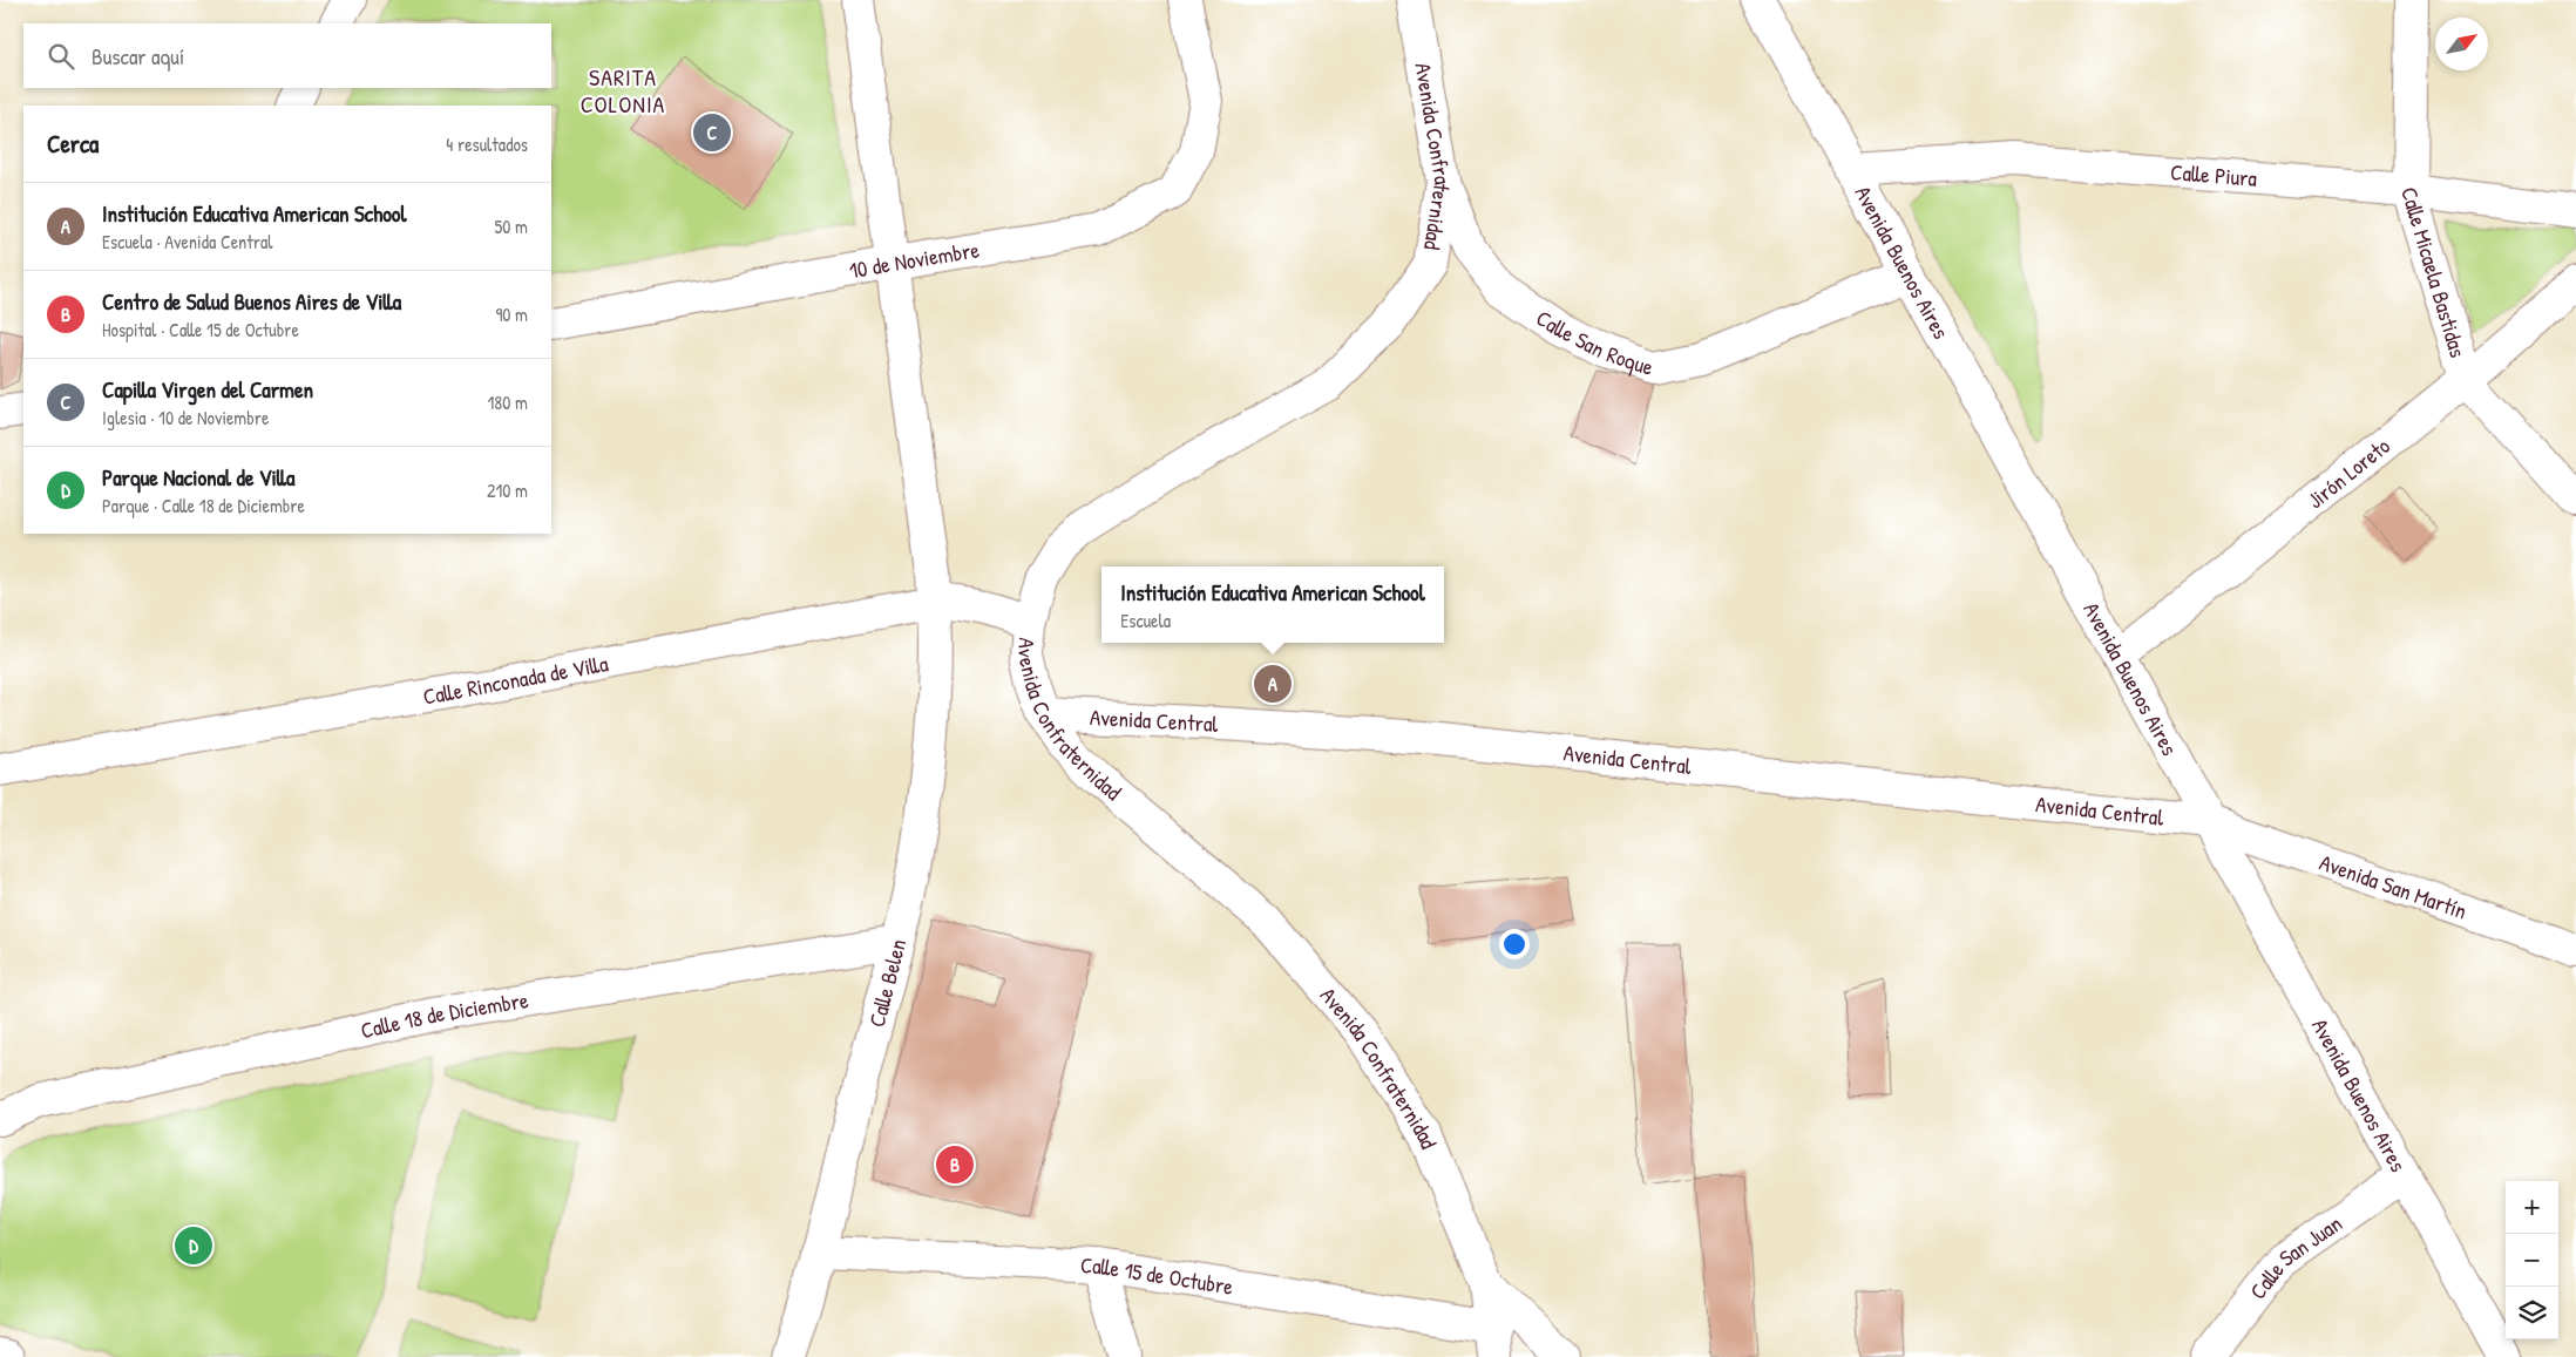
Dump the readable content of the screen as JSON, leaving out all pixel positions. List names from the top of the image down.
{
  "streets": {
    "street": [
      "Avenida Confraternidad",
      "Calle Piura",
      "10 de Noviembre",
      "Avenida Buenos Aires",
      "Calle Micaela Bastidas",
      "Calle San Roque",
      "Jirón Loreto",
      "Calle Rinconada de Villa",
      "Avenida Central",
      "Avenida San Martín",
      "Calle Belen",
      "Calle 18 de Diciembre",
      "Calle San Juan",
      "Calle 15 de Octubre"
    ]
  },
  "crossings": [
    ["Avenida Confraternidad", "Calle San Roque"],
    ["Avenida Confraternidad", "Calle Rinconada de Villa"],
    ["Avenida Confraternidad", "Avenida Central"],
    ["Avenida Confraternidad", "Calle 15 de Octubre"],
    ["Calle Piura", "Avenida Buenos Aires"],
    ["Calle Piura", "Calle Micaela Bastidas"],
    ["10 de Noviembre", "Calle Belen"],
    ["Avenida Buenos Aires", "Calle San Roque"],
    ["Avenida Buenos Aires", "Jirón Loreto"],
    ["Avenida Buenos Aires", "Avenida Central"],
    ["Avenida Buenos Aires", "Avenida San Martín"],
    ["Avenida Buenos Aires", "Calle San Juan"],
    ["Calle Micaela Bastidas", "Jirón Loreto"],
    ["Calle Rinconada de Villa", "Calle Belen"],
    ["Avenida Central", "Avenida San Martín"],
    ["Calle Belen", "Calle 18 de Diciembre"],
    ["Calle Belen", "Calle 15 de Octubre"]
  ],
  "districts": ["SARITA COLONIA"],
  "north": "top right",
  "page": {
    "search": "Buscar aquí",
    "heading": ["Cerca", "4 resultados"],
    "pins": [
      "C",
      "A",
      "B",
      "D"
    ],
    "list": [
      {
        "mark": "A",
        "name": "Institución Educativa American School",
        "note": "Escuela · Avenida Central",
        "value": "50 m"
      },
      {
        "mark": "B",
        "name": "Centro de Salud Buenos Aires de Villa",
        "note": "Hospital · Calle 15 de Octubre",
        "value": "90 m"
      },
      {
        "mark": "C",
        "name": "Capilla Virgen del Carmen",
        "note": "Iglesia · 10 de Noviembre",
        "value": "180 m"
      },
      {
        "mark": "D",
        "name": "Parque Nacional de Villa",
        "note": "Parque · Calle 18 de Diciembre",
        "value": "210 m"
      }
    ],
    "popup": ["Institución Educativa American School", "Escuela"],
    "map_buttons": ["+", "−"]
  }
}
